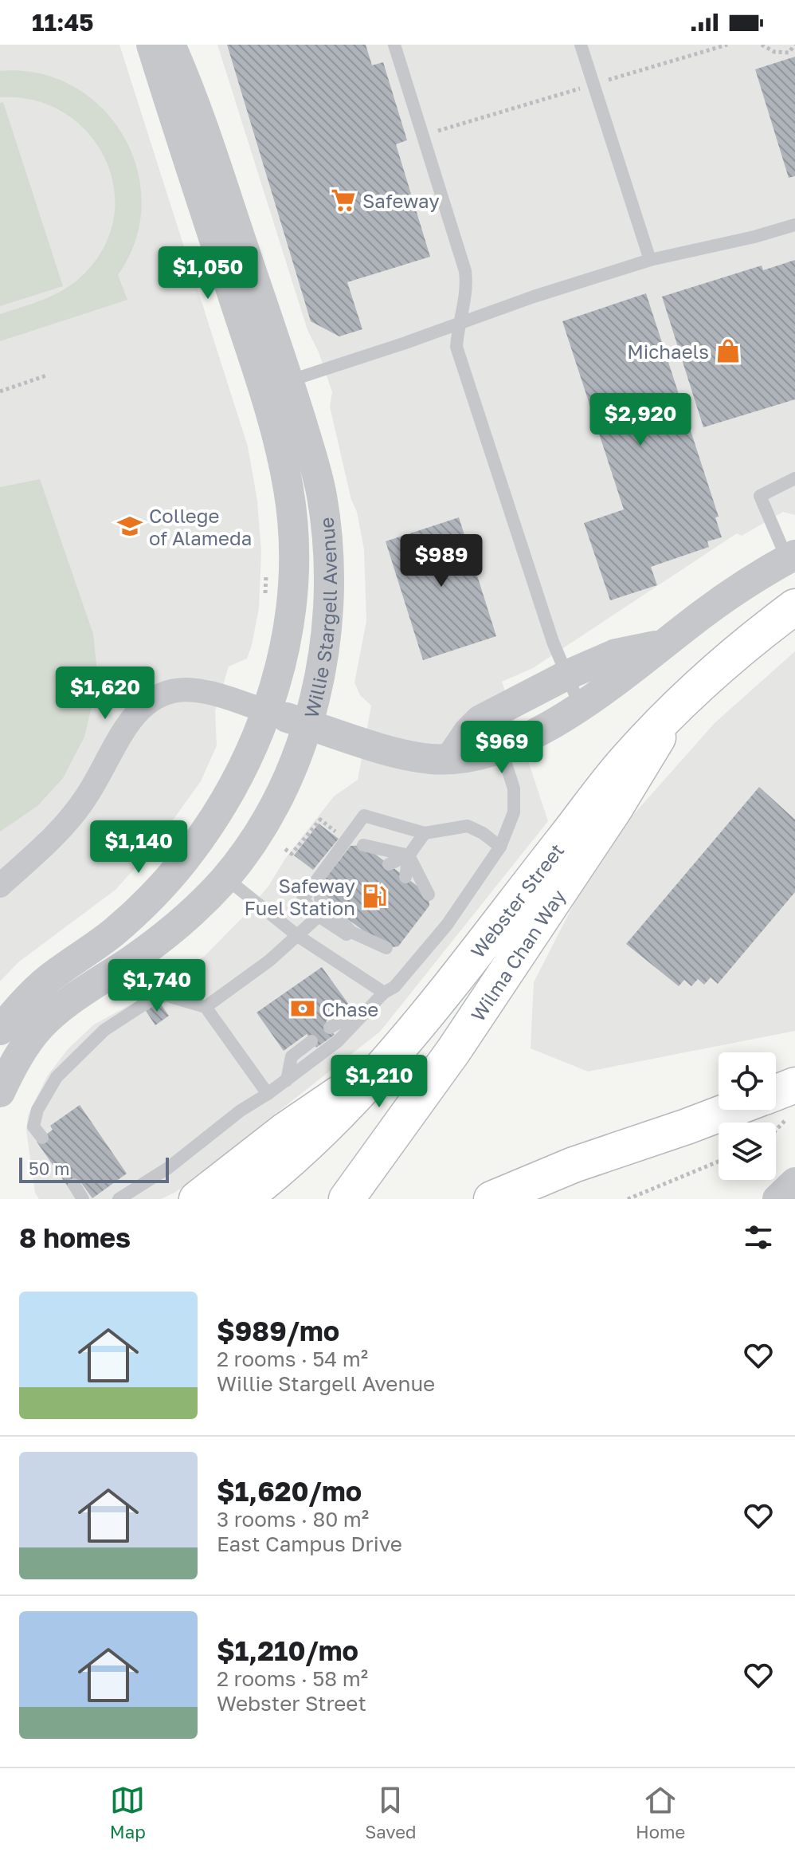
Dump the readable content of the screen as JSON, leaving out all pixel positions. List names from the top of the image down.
{
  "streets": {
    "main road": ["Webster Street", "Wilma Chan Way"],
    "street": ["Willie Stargell Avenue"]
  },
  "crossings": [
    ["Webster Street", "Wilma Chan Way"]
  ],
  "places": {
    "supermarket": ["Safeway"],
    "shop": ["Michaels"],
    "school or university": ["College of Alameda"],
    "fuel station": ["Safeway Fuel Station"],
    "bank": ["Chase"]
  },
  "scale_bar": "50 m",
  "page": {
    "status": "11:45",
    "price": [
      "$1,050",
      "$2,920",
      "$989",
      "$1,620",
      "$969",
      "$1,140",
      "$1,740",
      "$1,210"
    ],
    "scale": "50 m",
    "heading": "8 homes",
    "list": [
      {
        "name": "$989/mo",
        "note": "2 rooms · 54 m² · Willie Stargell Avenue"
      },
      {
        "name": "$1,620/mo",
        "note": "3 rooms · 80 m² · East Campus Drive"
      },
      {
        "name": "$1,210/mo",
        "note": "2 rooms · 58 m² · Webster Street"
      }
    ],
    "tabs": ["Map", "Saved", "Home"]
  }
}
